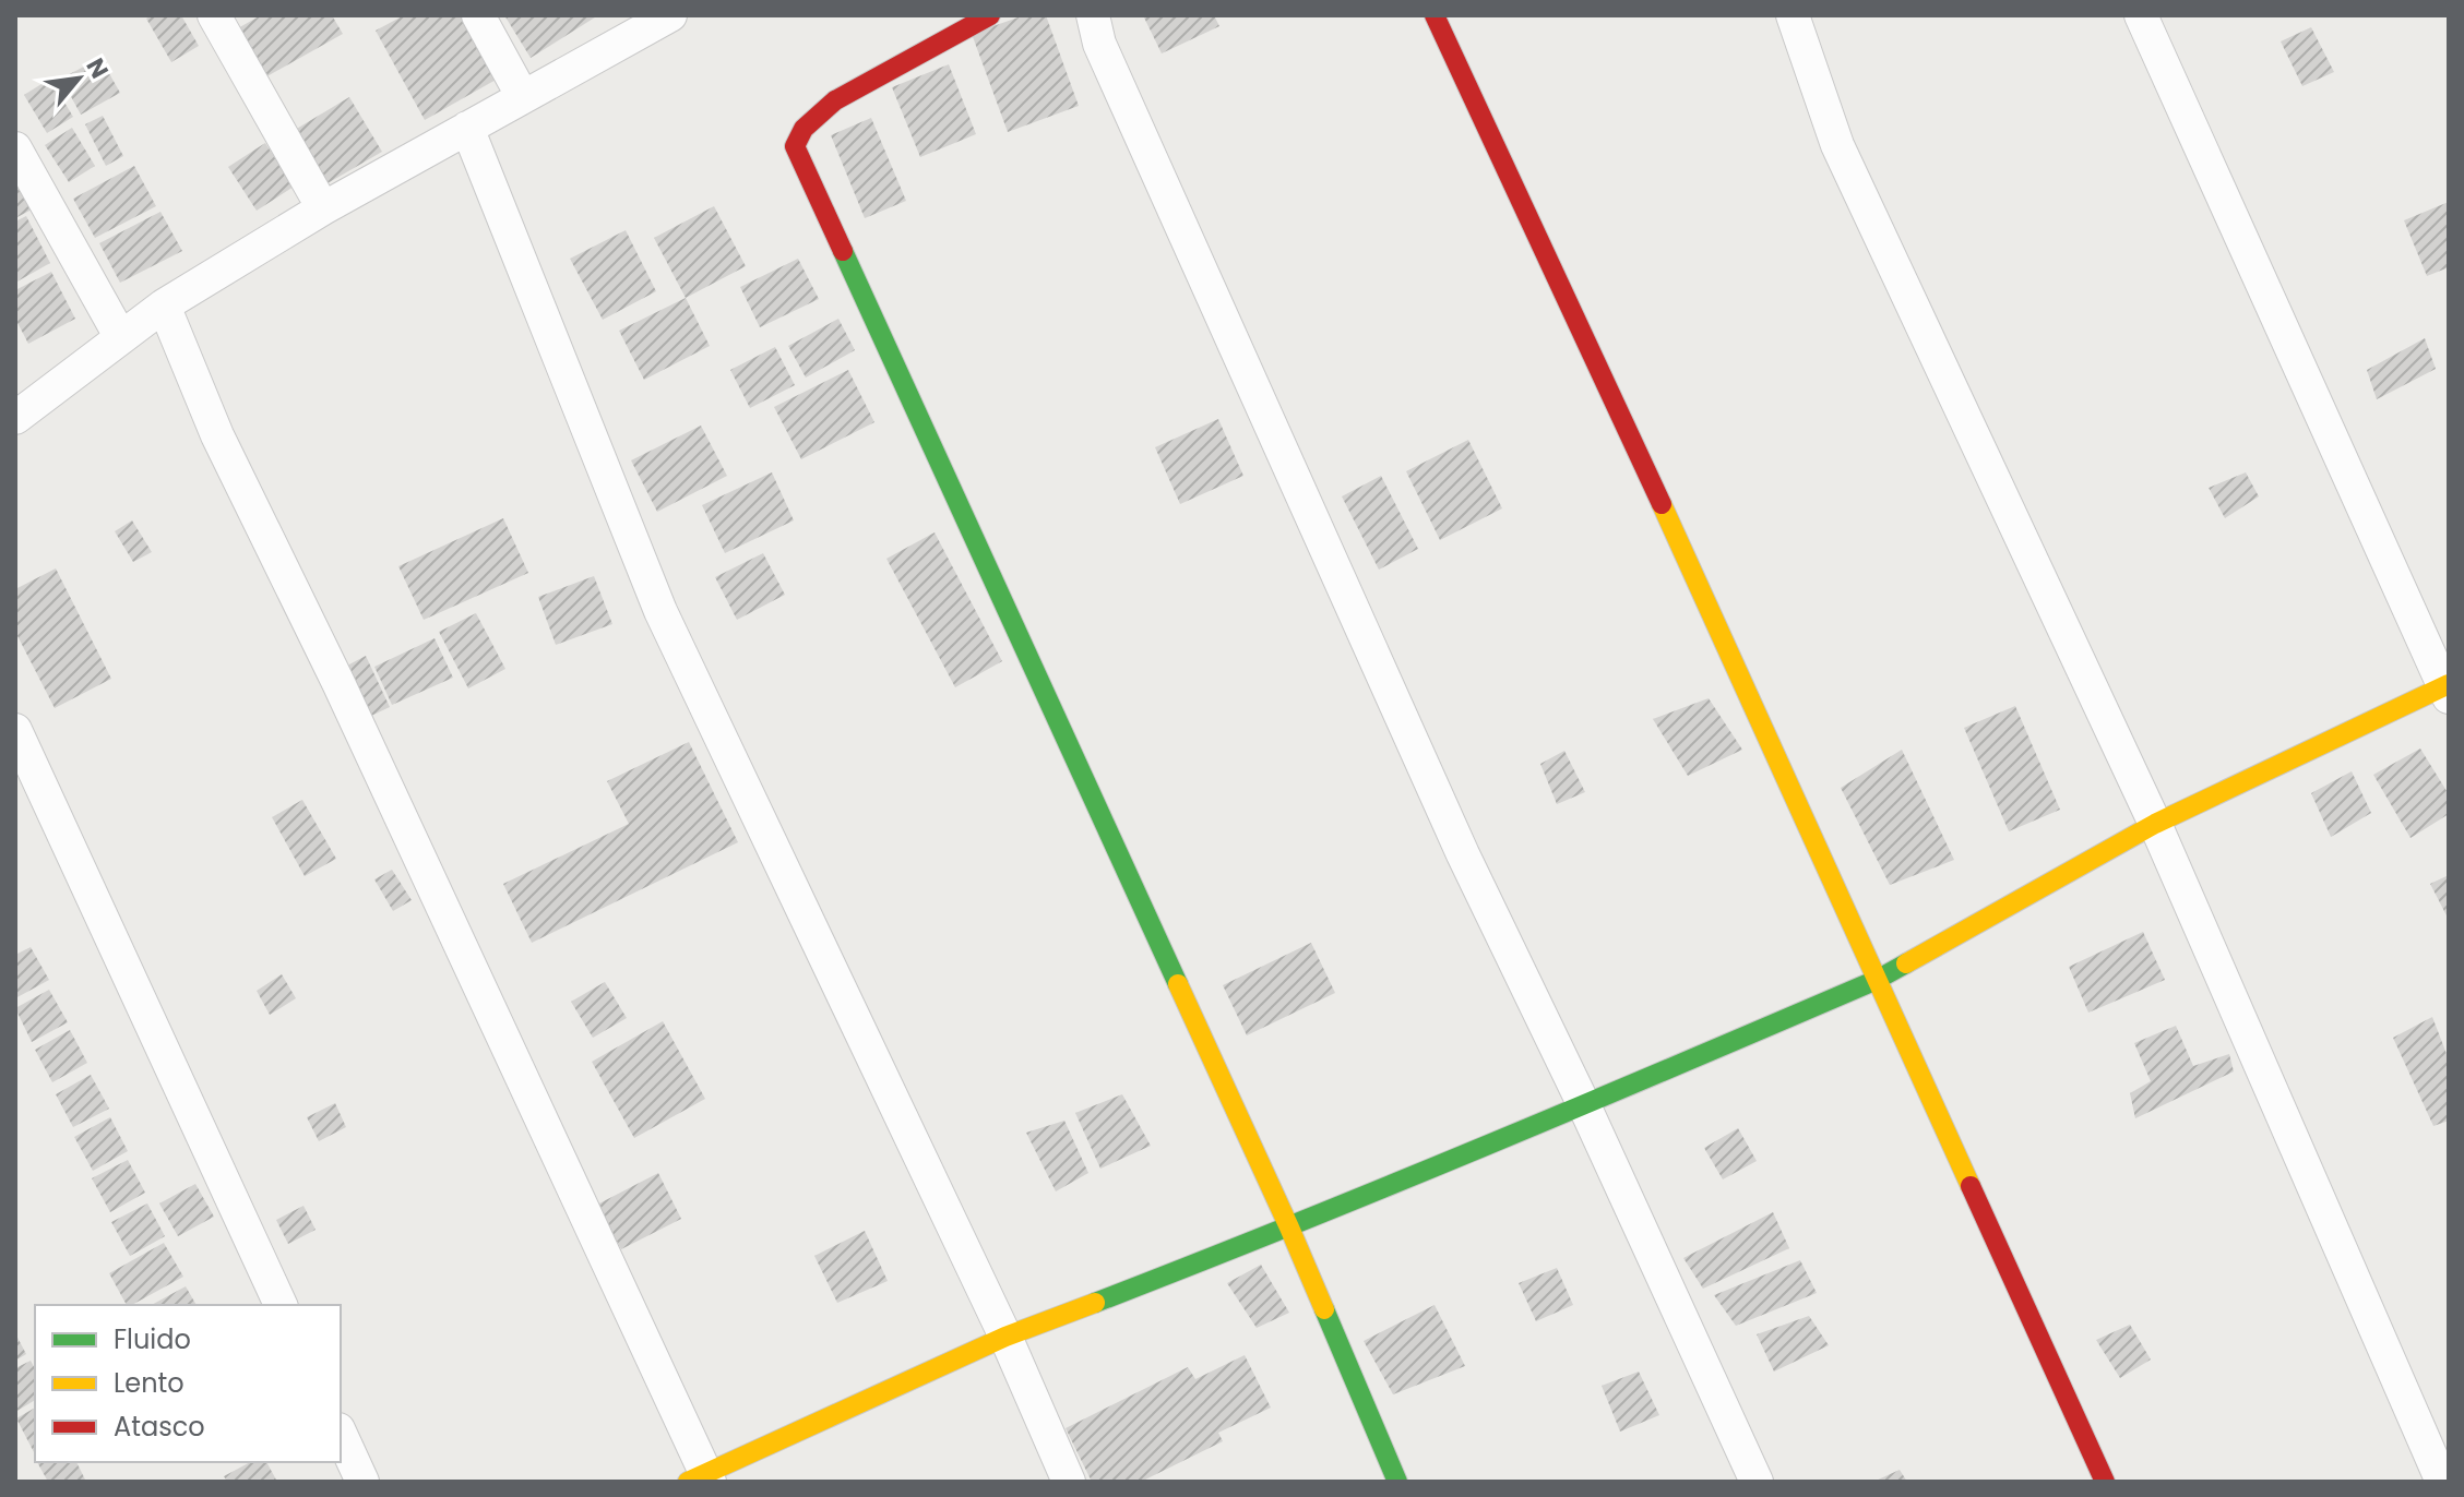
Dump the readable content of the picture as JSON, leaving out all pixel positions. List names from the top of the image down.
{
  "legend": ["Fluido", "Lento", "Atasco"],
  "north": "top right"
}
